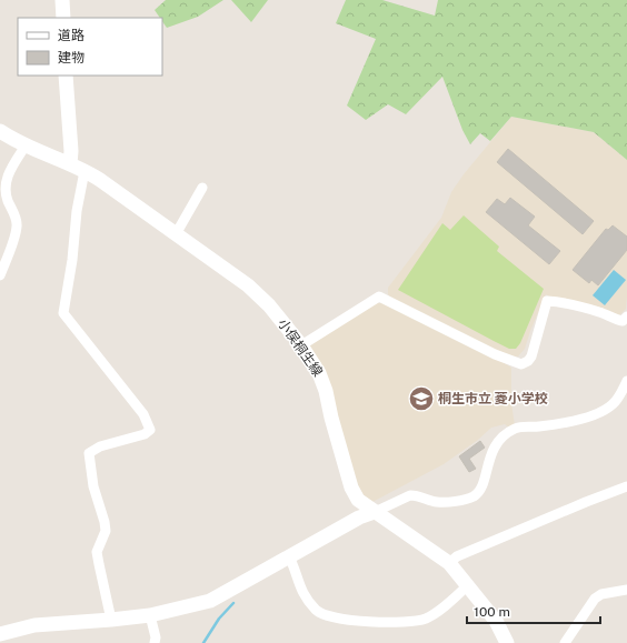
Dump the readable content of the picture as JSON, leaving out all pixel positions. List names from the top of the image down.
{
  "streets": {
    "main road": ["小俣桐生線"]
  },
  "places": {
    "school or university": ["桐生市立 菱小学校"]
  },
  "legend": ["道路", "建物"],
  "scale_bar": "100 m"
}
